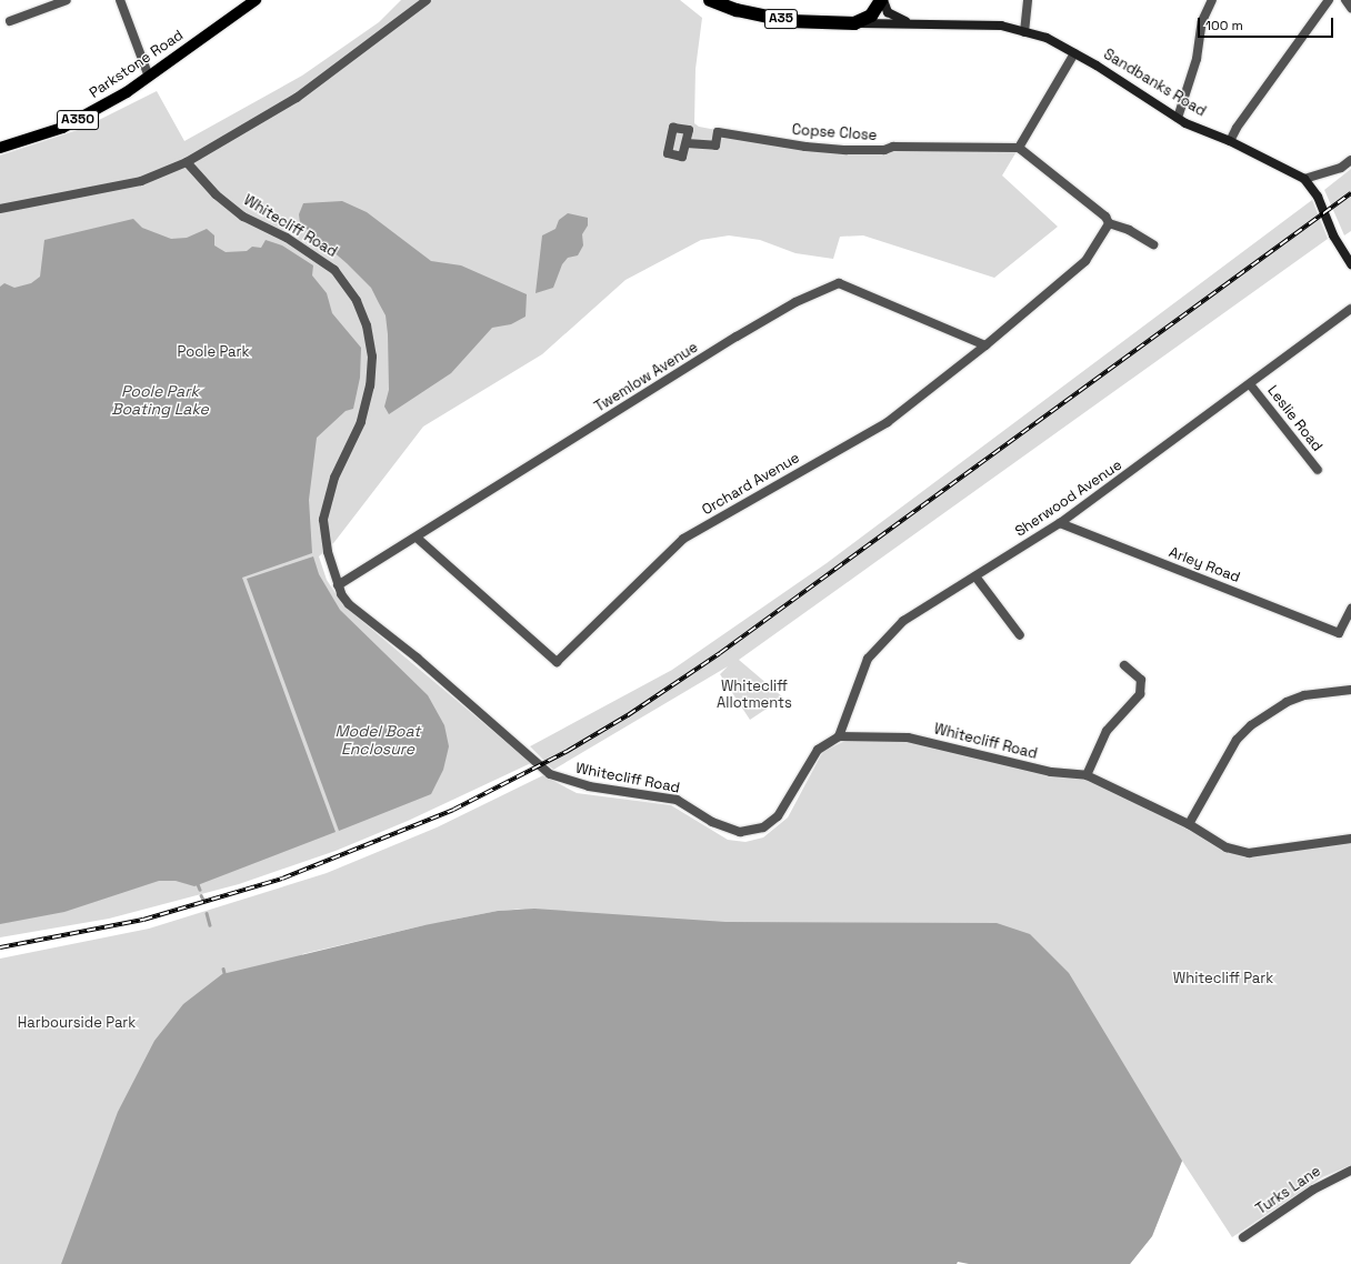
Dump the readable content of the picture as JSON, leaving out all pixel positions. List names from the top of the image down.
{
  "streets": {
    "highway": ["A35", "Sandbanks Road"],
    "main road": ["Parkstone Road", "A350"],
    "street": [
      "Copse Close",
      "Whitecliff Road",
      "Twemlow Avenue",
      "Leslie Road",
      "Orchard Avenue",
      "Sherwood Avenue",
      "Arley Road",
      "Turks Lane"
    ]
  },
  "crossings": [
    ["Whitecliff Road", "Twemlow Avenue"],
    ["Whitecliff Road", "Sherwood Avenue"],
    ["Twemlow Avenue", "Orchard Avenue"],
    ["Leslie Road", "Sherwood Avenue"],
    ["Sherwood Avenue", "Arley Road"]
  ],
  "water": ["Poole Park Boating Lake", "Model Boat Enclosure"],
  "parks": [
    "Poole Park",
    "Whitecliff Allotments",
    "Whitecliff Park",
    "Harbourside Park"
  ],
  "scale_bar": "100 m"
}
